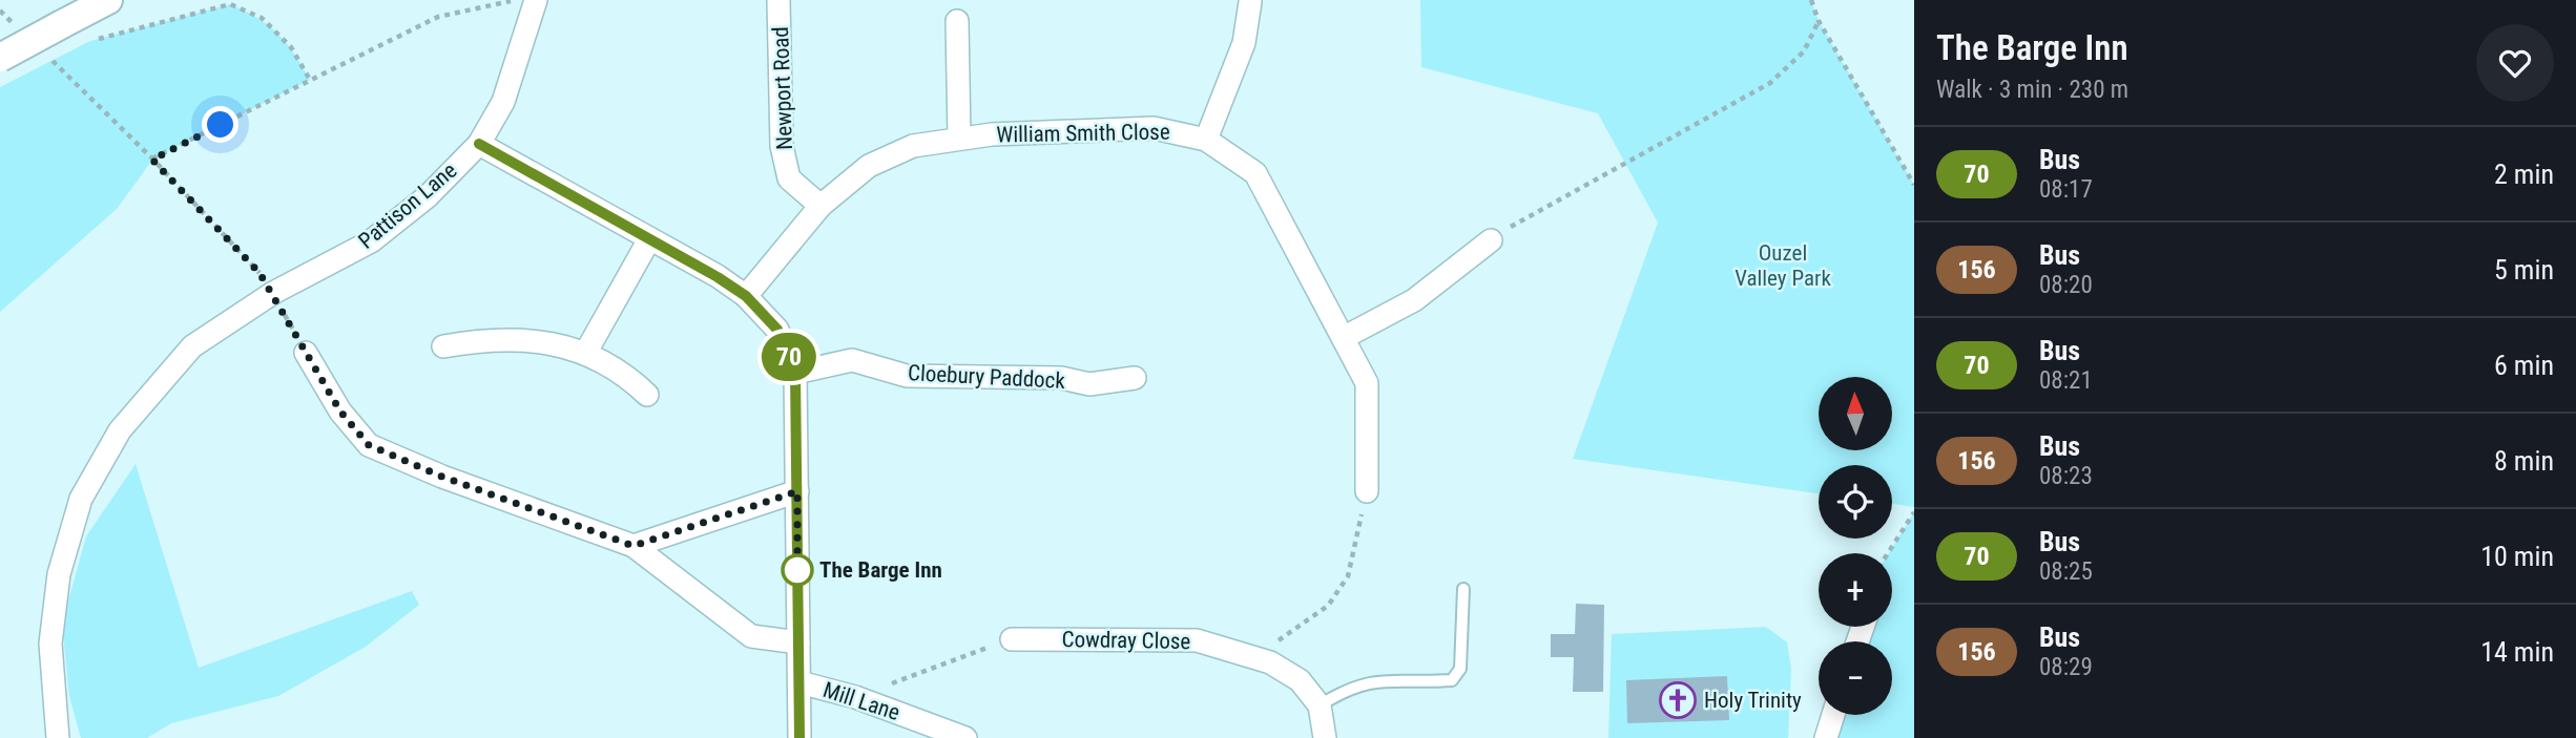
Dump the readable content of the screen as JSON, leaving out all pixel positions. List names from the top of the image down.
{
  "streets": {
    "street": [
      "Newport Road",
      "William Smith Close",
      "Pattison Lane",
      "Cloebury Paddock",
      "Cowdray Close",
      "Mill Lane"
    ]
  },
  "crossings": [
    ["Newport Road", "William Smith Close"]
  ],
  "parks": ["Ouzel Valley Park"],
  "places": {
    "other": ["The Barge Inn"],
    "church": ["Holy Trinity"]
  },
  "lines": ["bus line 70"],
  "north": "top",
  "page": {
    "on_map": "70",
    "heading": ["The Barge Inn", "Walk · 3 min · 230 m"],
    "list": [
      {
        "mark": "70",
        "name": "Bus",
        "note": "08:17",
        "value": "2 min"
      },
      {
        "mark": "156",
        "name": "Bus",
        "note": "08:20",
        "value": "5 min"
      },
      {
        "mark": "70",
        "name": "Bus",
        "note": "08:21",
        "value": "6 min"
      },
      {
        "mark": "156",
        "name": "Bus",
        "note": "08:23",
        "value": "8 min"
      },
      {
        "mark": "70",
        "name": "Bus",
        "note": "08:25",
        "value": "10 min"
      },
      {
        "mark": "156",
        "name": "Bus",
        "note": "08:29",
        "value": "14 min"
      }
    ],
    "map_buttons": ["+", "−"]
  }
}
